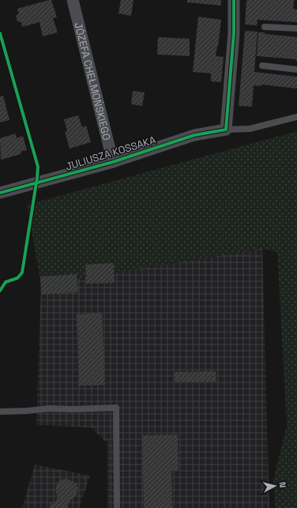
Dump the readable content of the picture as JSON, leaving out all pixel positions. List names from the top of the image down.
{
  "streets": {
    "street": ["JÓZEFA CHEŁMOŃSKIEGO", "JULIUSZA KOSSAKA"]
  },
  "crossings": [
    ["JÓZEFA CHEŁMOŃSKIEGO", "JULIUSZA KOSSAKA"]
  ],
  "north": "right"
}
